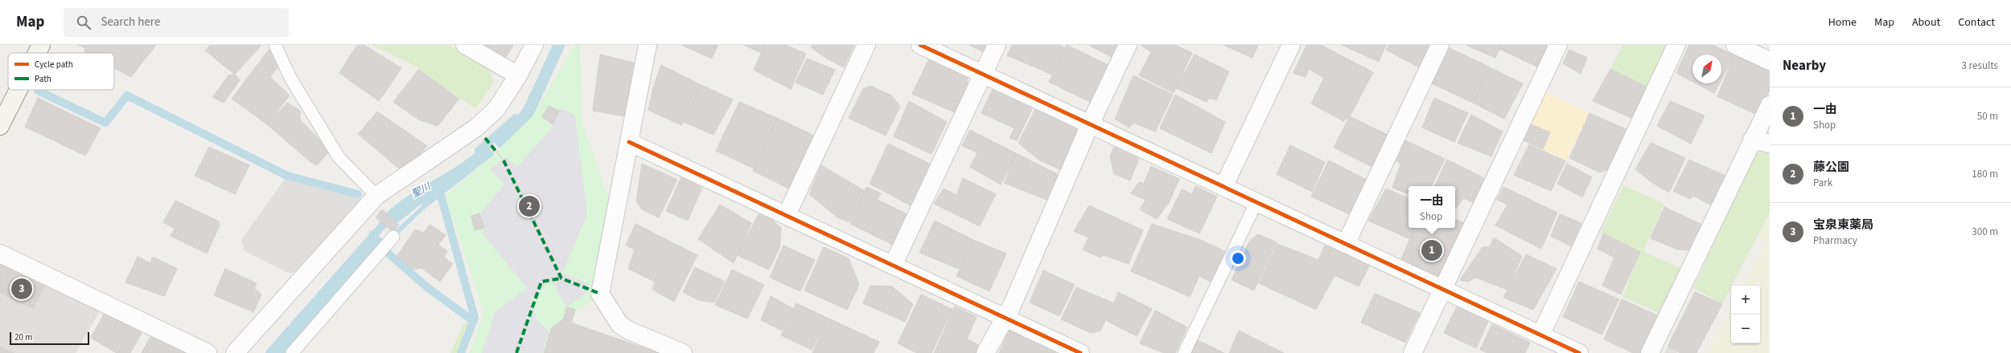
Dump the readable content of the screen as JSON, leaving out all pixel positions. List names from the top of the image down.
{
  "water": ["聖川"],
  "legend": ["Cycle path", "Path"],
  "scale_bar": "20 m",
  "north": "top right",
  "page": {
    "header": "Map",
    "search": "Search here",
    "nav": [
      "Home",
      "Map",
      "About",
      "Contact"
    ],
    "heading": ["Nearby", "3 results"],
    "list": [
      {
        "mark": "1",
        "name": "一由",
        "note": "Shop",
        "value": "50 m"
      },
      {
        "mark": "2",
        "name": "藤公園",
        "note": "Park",
        "value": "180 m"
      },
      {
        "mark": "3",
        "name": "宝泉東薬局",
        "note": "Pharmacy",
        "value": "300 m"
      }
    ],
    "popup": ["一由", "Shop"],
    "pins": ["2", "1", "3"],
    "map_buttons": ["+", "−"],
    "scale": "20 m"
  }
}
